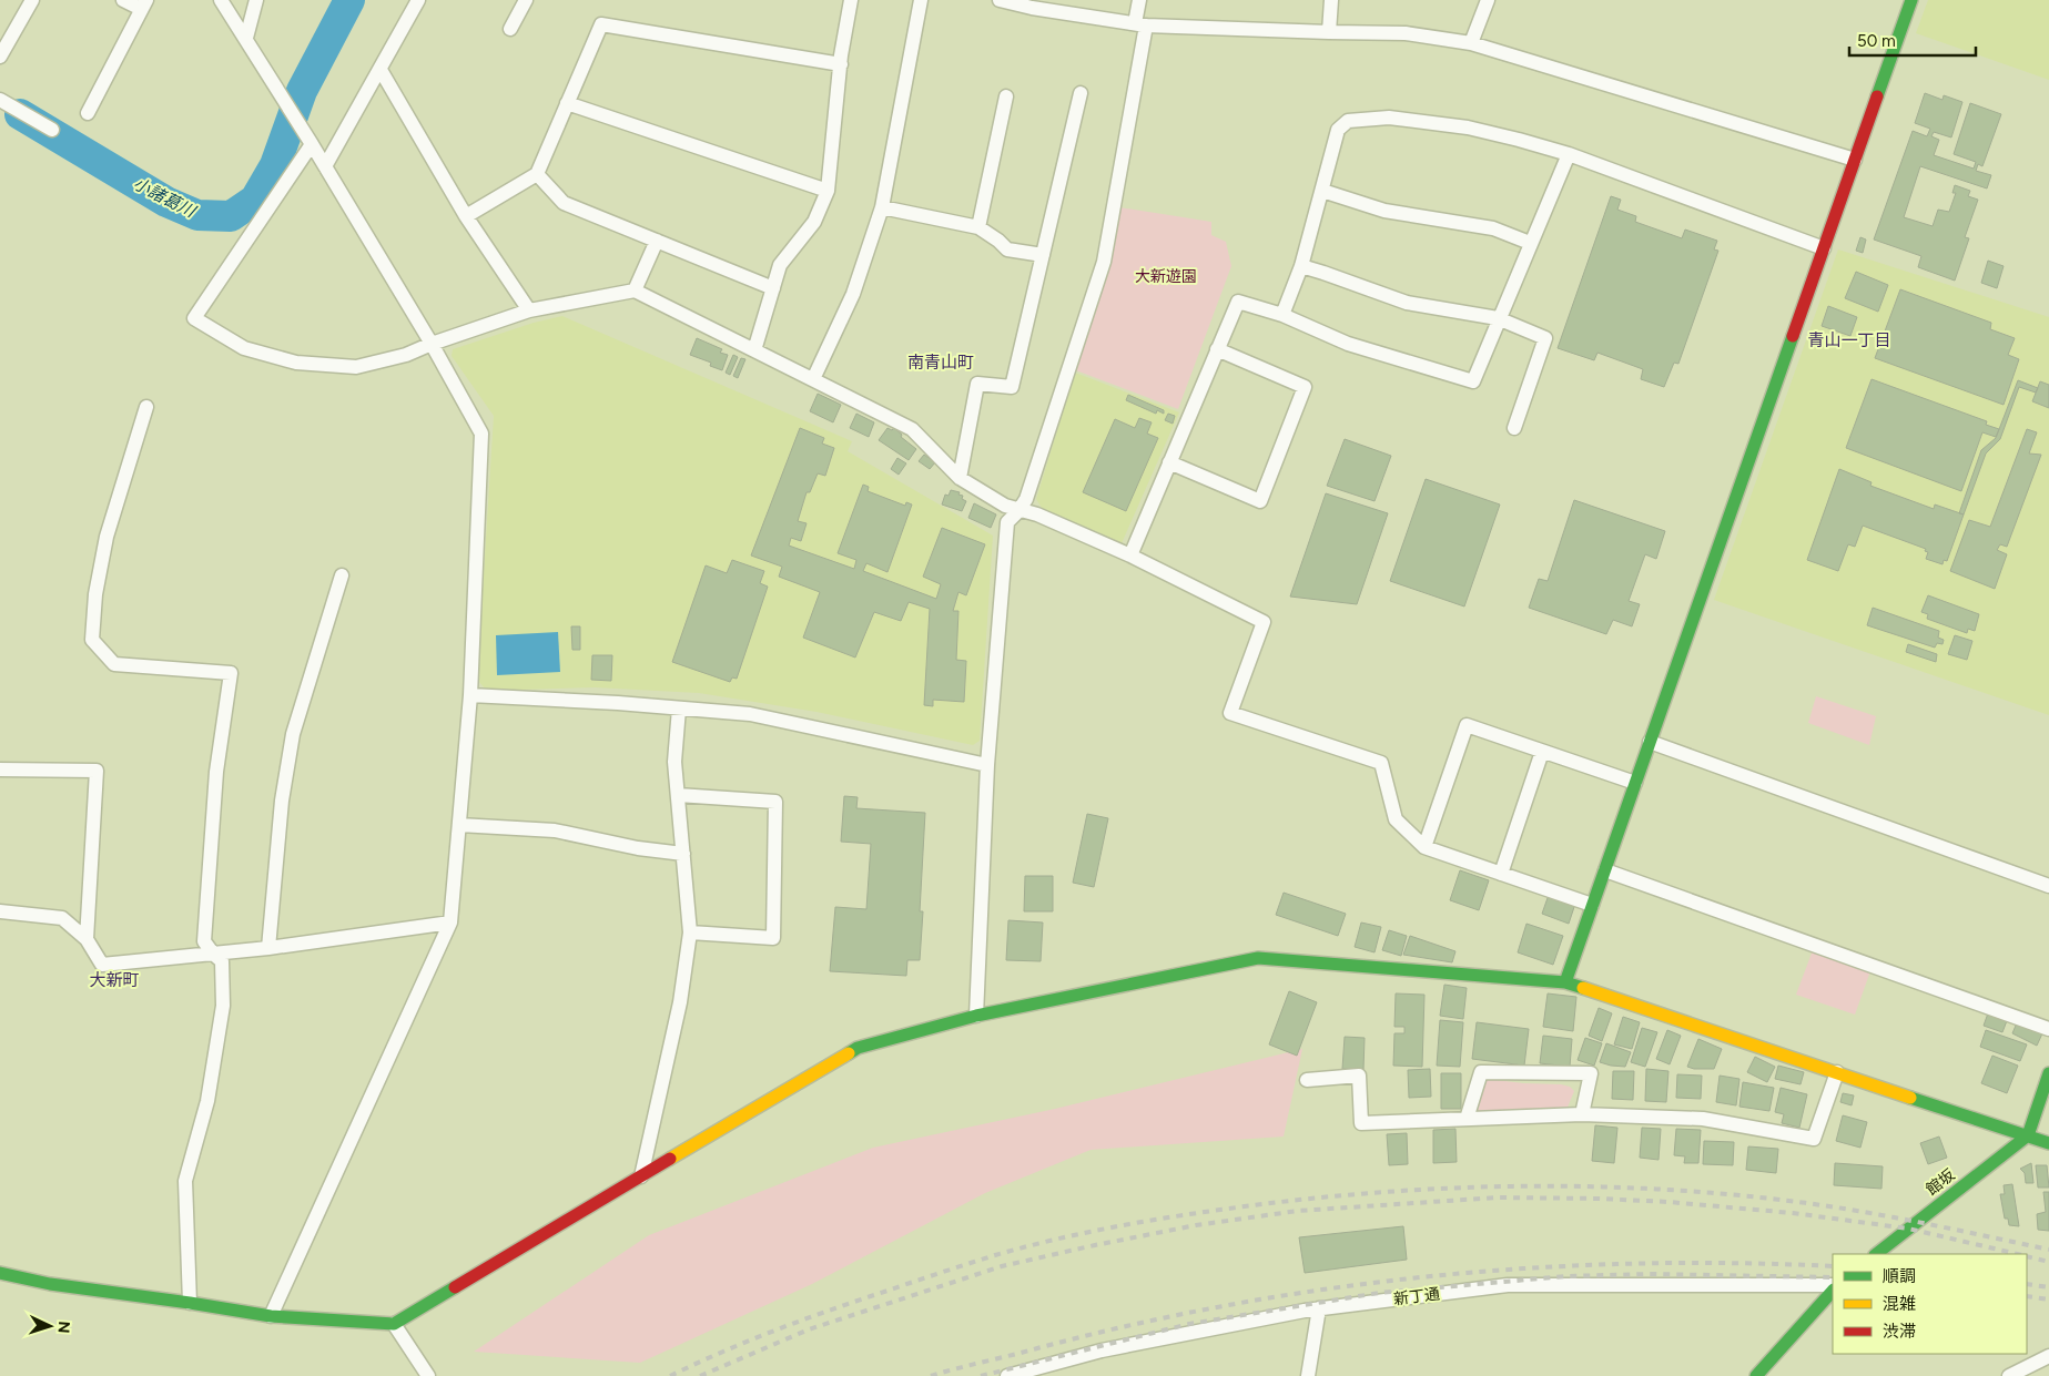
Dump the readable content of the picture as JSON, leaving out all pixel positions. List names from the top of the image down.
{
  "streets": {
    "street": ["館坂", "新丁通"]
  },
  "districts": ["青山一丁目", "南青山町", "大新町"],
  "water": ["小諸葛川"],
  "parks": ["大新遊園"],
  "legend": ["順調", "混雑", "渋滞"],
  "scale_bar": "50 m",
  "north": "right"
}
